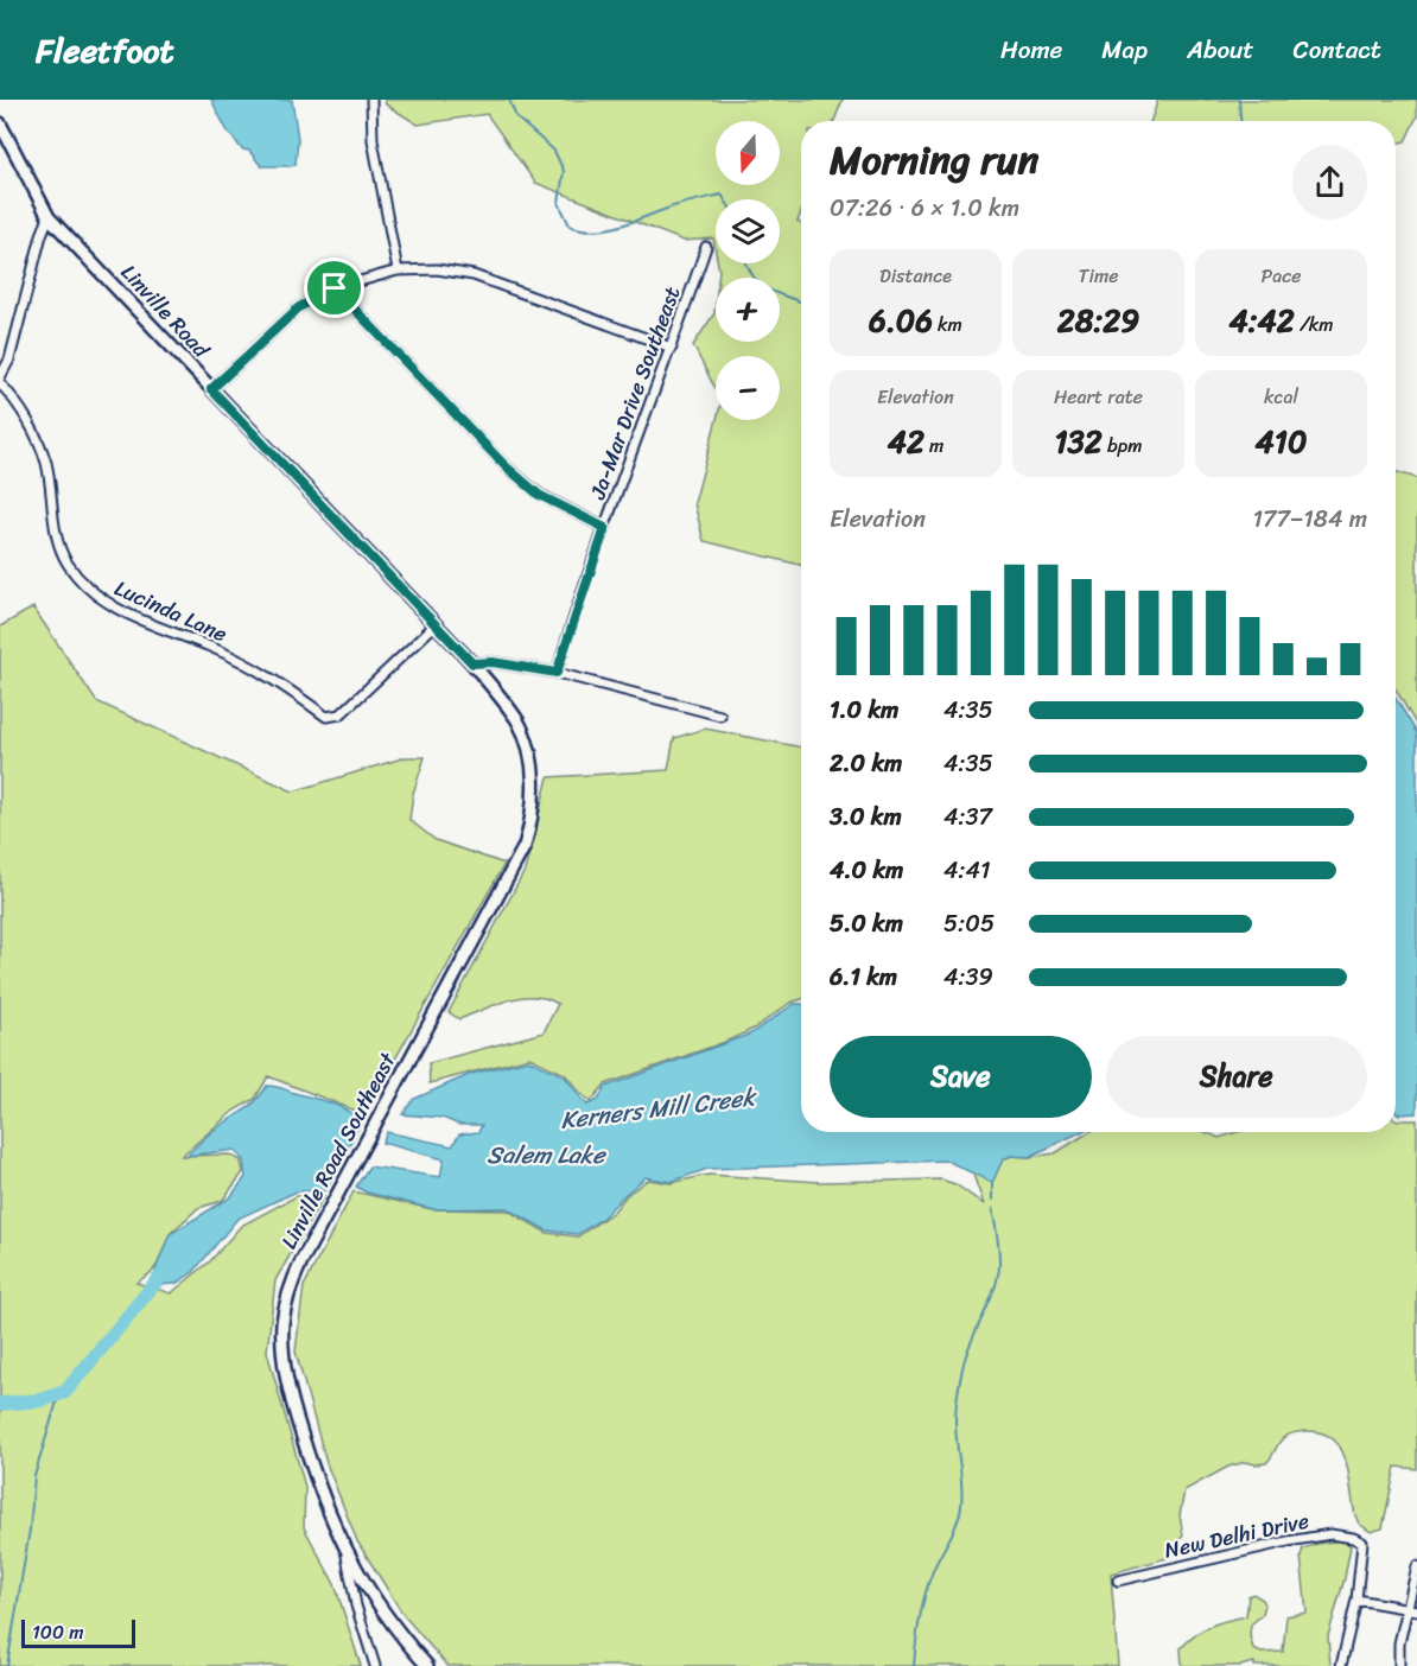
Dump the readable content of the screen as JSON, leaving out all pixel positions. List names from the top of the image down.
{
  "streets": {
    "main road": ["Linville Road", "Linville Road Southeast"],
    "street": ["Ja-Mar Drive Southeast", "Lucinda Lane", "New Delhi Drive"]
  },
  "crossings": [
    ["Linville Road", "Lucinda Lane"],
    ["Linville Road", "Linville Road Southeast"]
  ],
  "water": ["Kerners Mill Creek", "Salem Lake"],
  "scale_bar": "100 m",
  "north": "bottom",
  "page": {
    "header": "Fleetfoot",
    "nav": [
      "Home",
      "Map",
      "About",
      "Contact"
    ],
    "map_buttons": ["+", "−"],
    "heading": ["Morning run", "07:26 · 6 × 1.0 km"],
    "stats": [
      ["Distance", "6.06 km"],
      ["Time", "28:29"],
      ["Pace", "4:42 /km"],
      ["Elevation", "42 m"],
      ["Heart rate", "132 bpm"],
      ["kcal", "410"]
    ],
    "chart": ["Elevation", "177–184 m"],
    "list": [
      {
        "name": "1.0 km",
        "note": "4:35"
      },
      {
        "name": "2.0 km",
        "note": "4:35"
      },
      {
        "name": "3.0 km",
        "note": "4:37"
      },
      {
        "name": "4.0 km",
        "note": "4:41"
      },
      {
        "name": "5.0 km",
        "note": "5:05"
      },
      {
        "name": "6.1 km",
        "note": "4:39"
      }
    ],
    "buttons": ["Save", "Share"],
    "scale": "100 m"
  }
}
